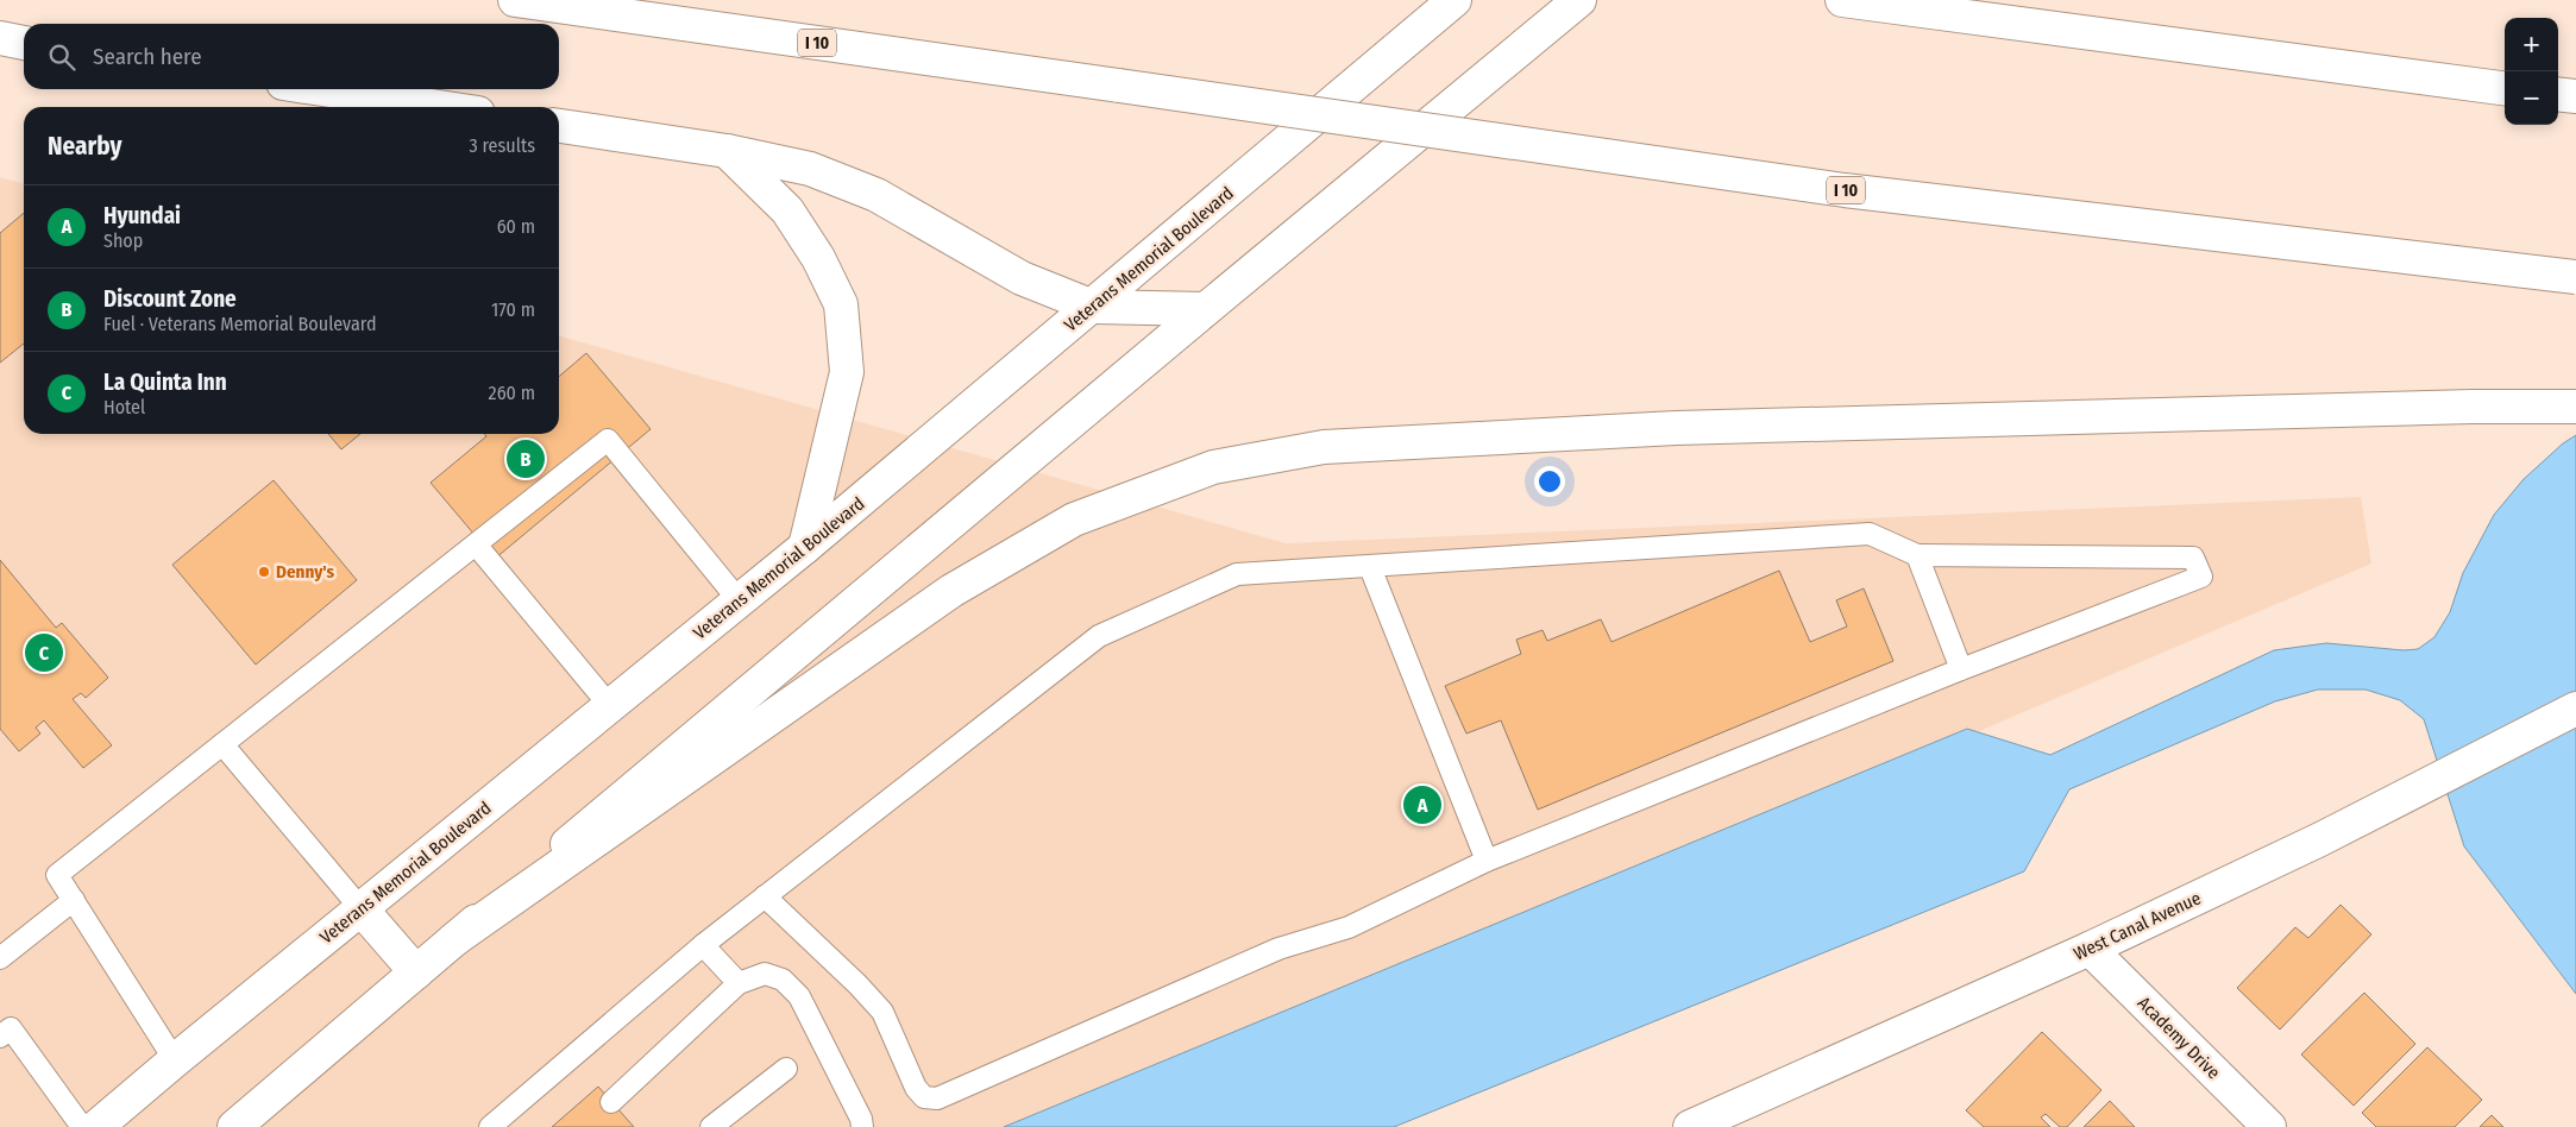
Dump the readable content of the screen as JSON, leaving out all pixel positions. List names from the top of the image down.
{
  "streets": {
    "main road": [
      "I 10",
      "Veterans Memorial Boulevard",
      "West Canal Avenue",
      "Academy Drive"
    ]
  },
  "crossings": [
    ["West Canal Avenue", "Academy Drive"]
  ],
  "places": ["Denny's"],
  "page": {
    "map_buttons": ["+", "−"],
    "search": "Search here",
    "heading": ["Nearby", "3 results"],
    "list": [
      {
        "mark": "A",
        "name": "Hyundai",
        "note": "Shop",
        "value": "60 m"
      },
      {
        "mark": "B",
        "name": "Discount Zone",
        "note": "Fuel · Veterans Memorial Boulevard",
        "value": "170 m"
      },
      {
        "mark": "C",
        "name": "La Quinta Inn",
        "note": "Hotel",
        "value": "260 m"
      }
    ],
    "pins": ["B", "C", "A"]
  }
}
